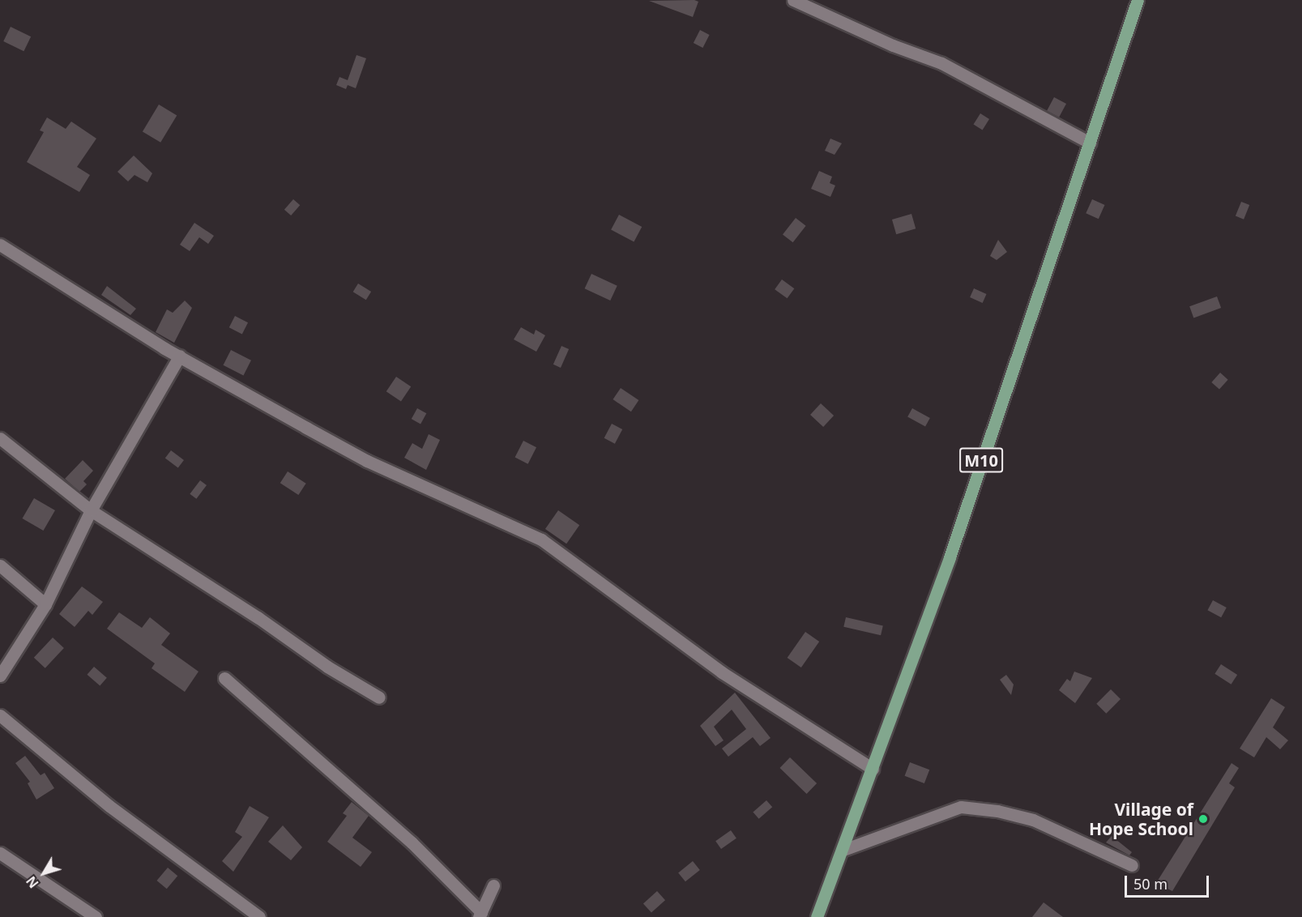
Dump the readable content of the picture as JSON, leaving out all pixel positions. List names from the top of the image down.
{
  "streets": {
    "main road": ["M10"]
  },
  "places": ["Village of Hope School"],
  "scale_bar": "50 m",
  "north": "bottom left"
}
